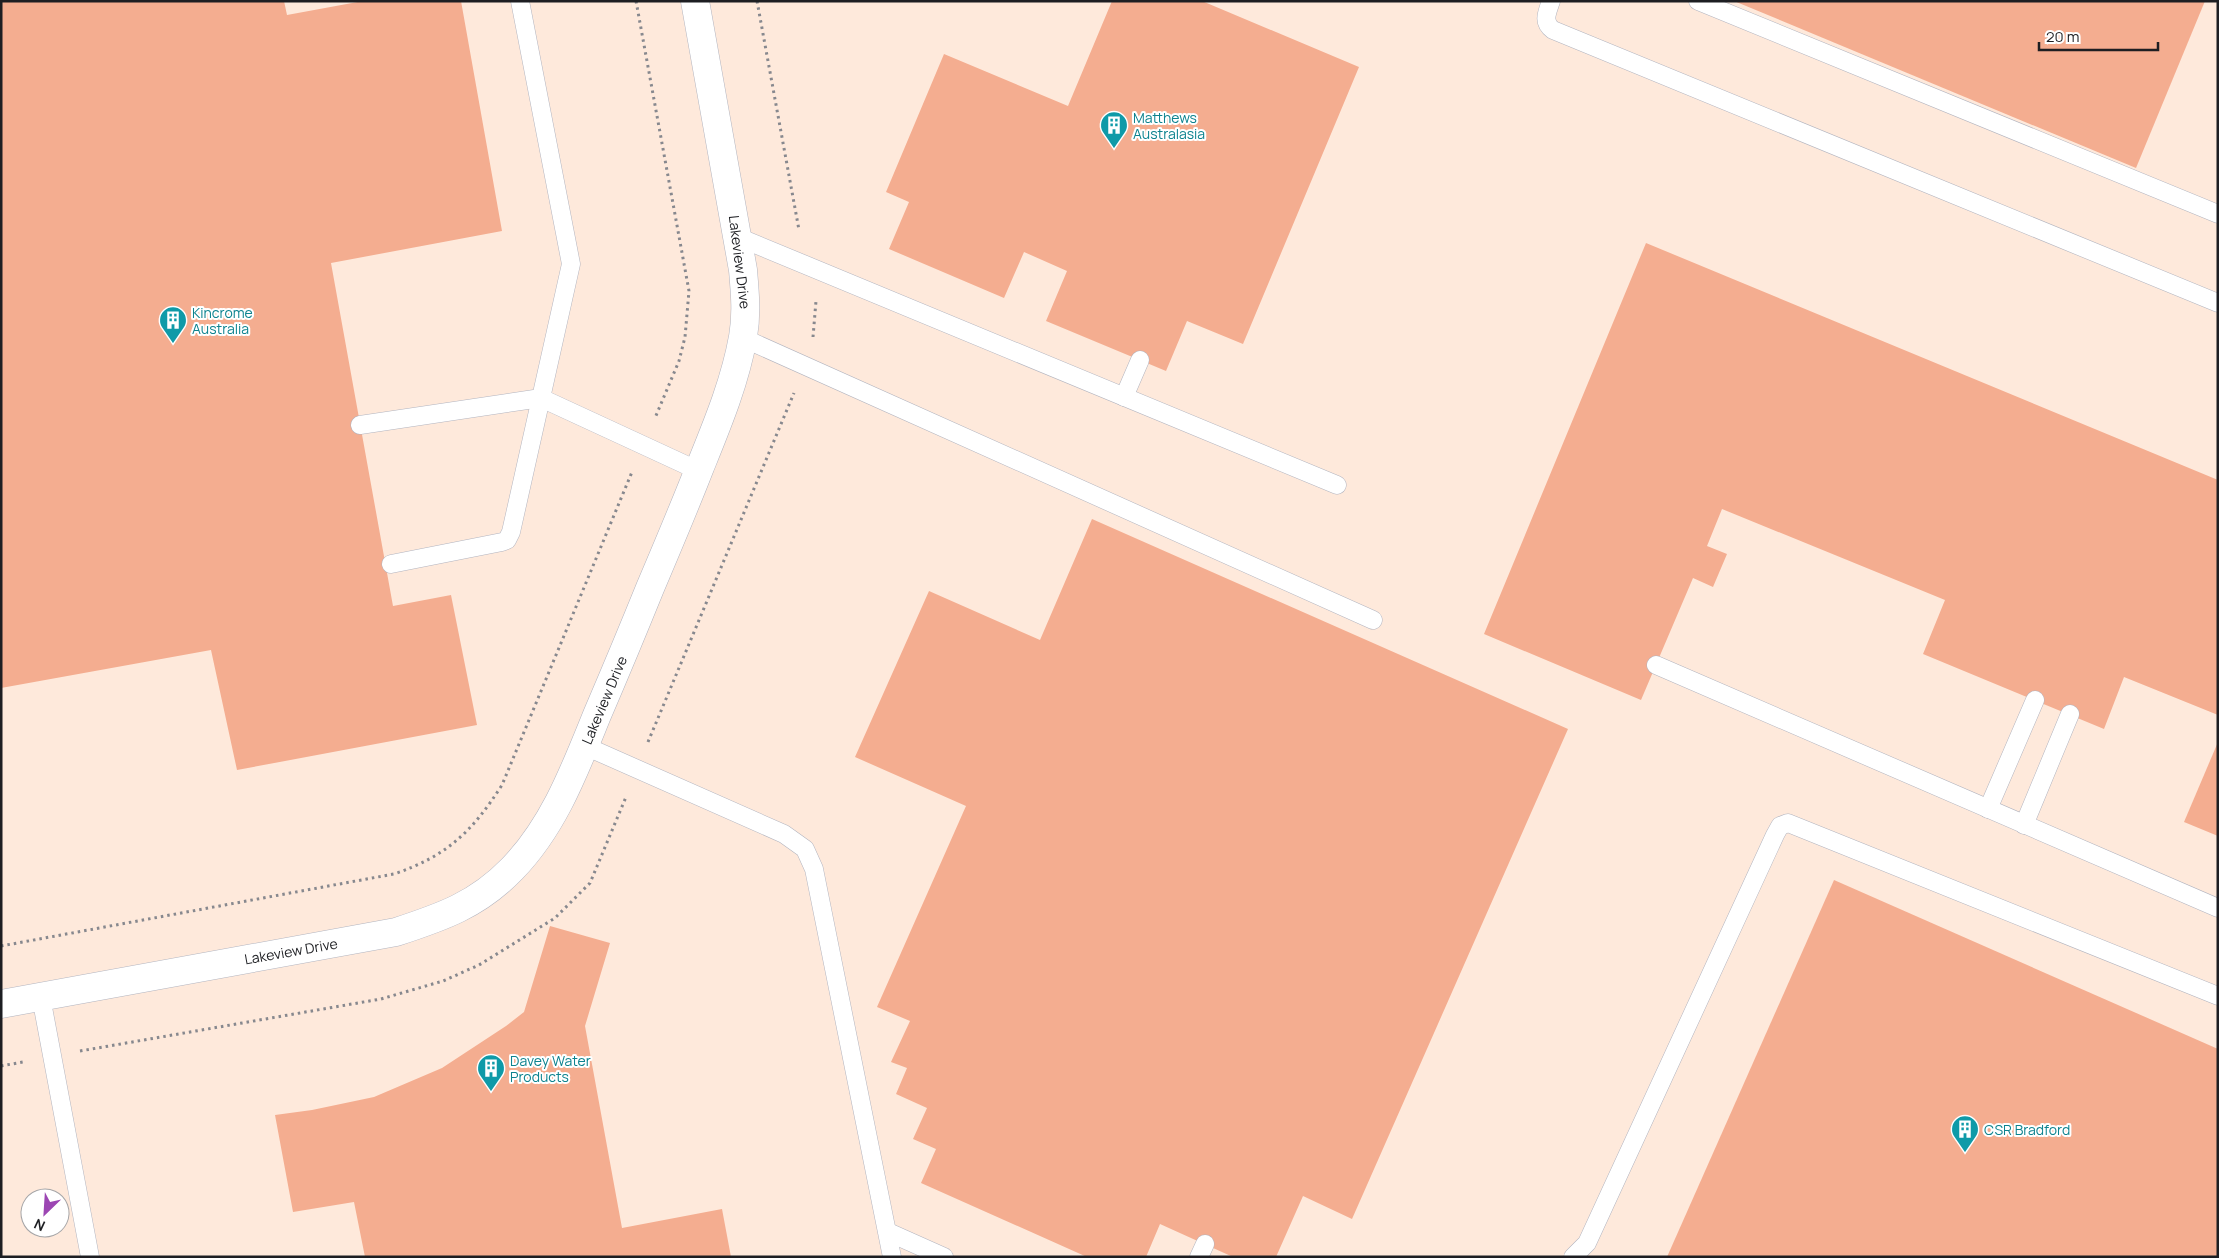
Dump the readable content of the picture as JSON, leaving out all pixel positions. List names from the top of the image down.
{
  "streets": {
    "street": ["Lakeview Drive"]
  },
  "places": {
    "building": [
      "Matthews Australasia",
      "Kincrome Australia",
      "Davey Water Products",
      "CSR Bradford"
    ]
  },
  "scale_bar": "20 m",
  "north": "bottom left"
}
